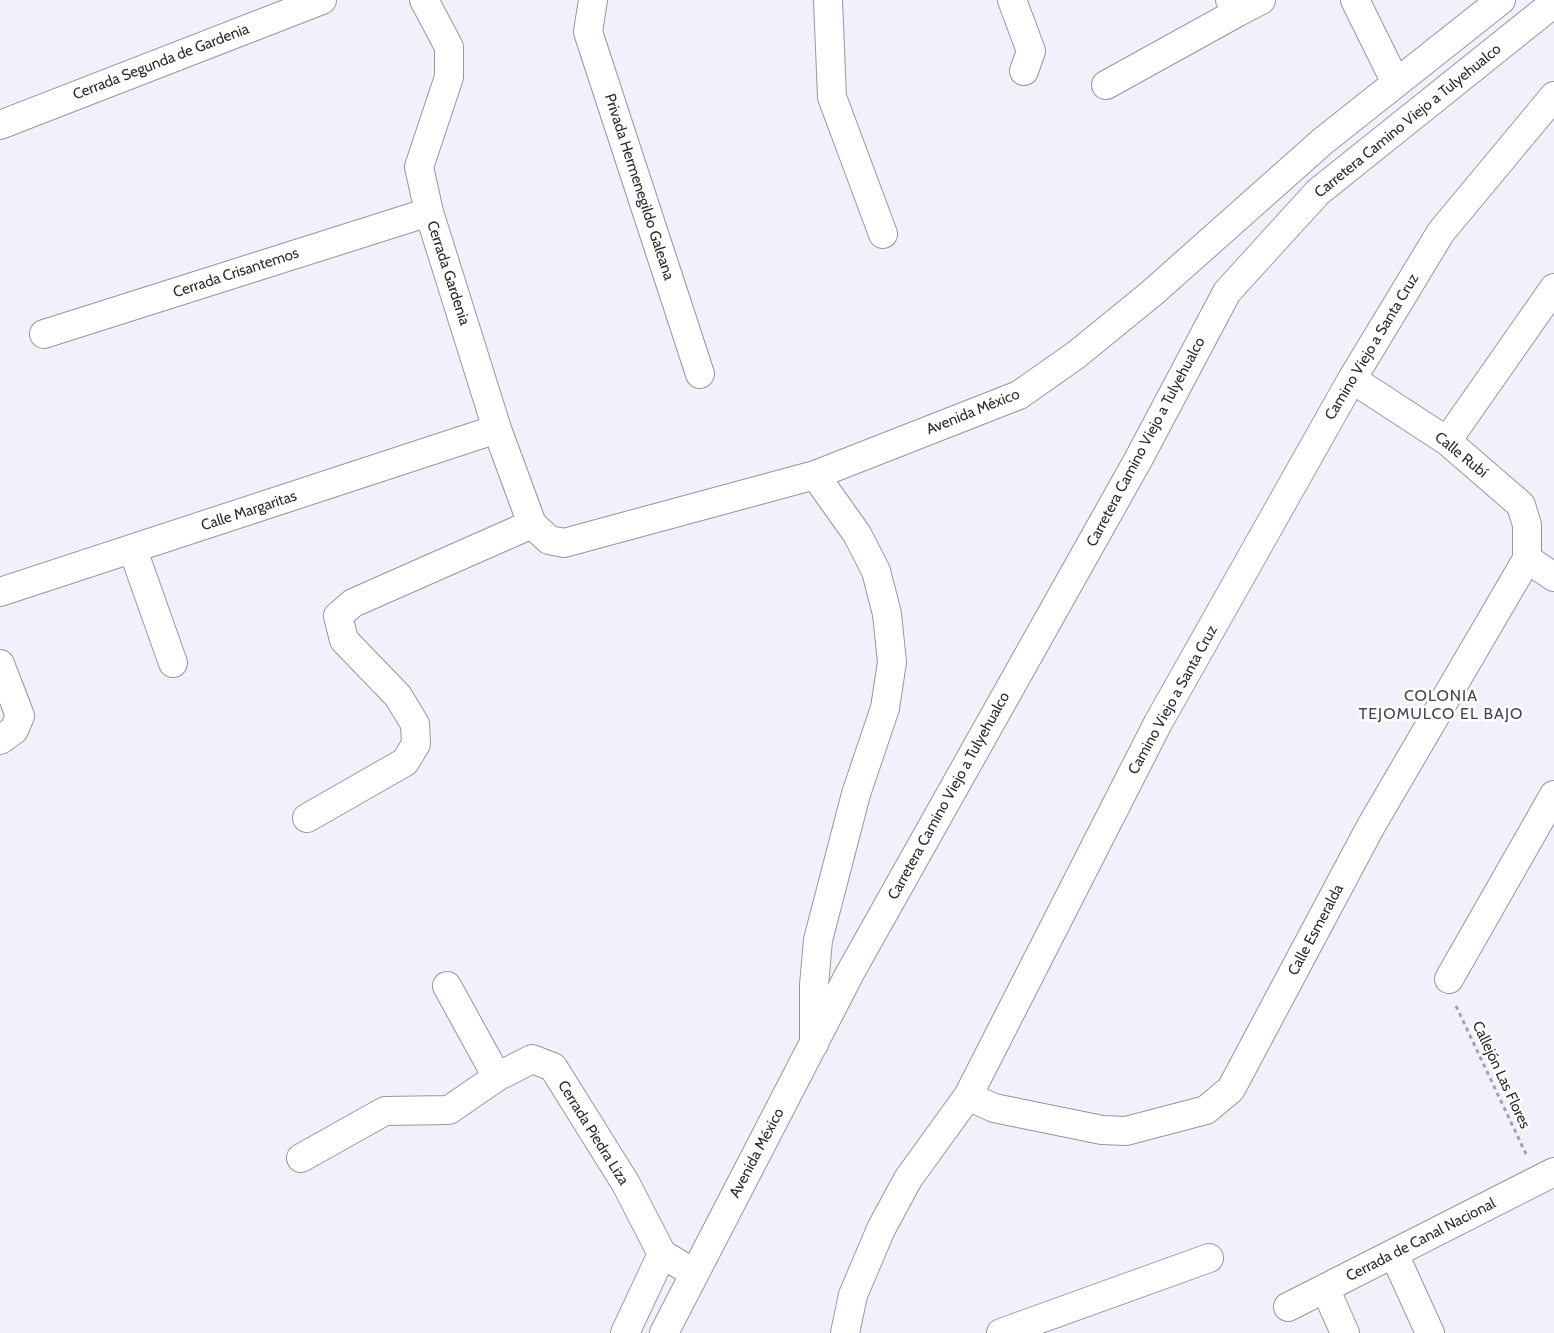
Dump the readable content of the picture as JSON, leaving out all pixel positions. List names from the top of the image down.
{
  "streets": {
    "street": [
      "Cerrada Segunda de Gardenia",
      "Carretera Camino Viejo a Tulyehualco",
      "Privada Hermenegildo Galeana",
      "Cerrada Crisantemos",
      "Cerrada Gardenia",
      "Camino Viejo a Santa Cruz",
      "Avenida México",
      "Calle Rubí",
      "Calle Margaritas",
      "Calle Esmeralda",
      "Cerrada Piedra Liza",
      "Cerrada de Canal Nacional"
    ],
    "path": ["Callejón Las Flores"]
  },
  "crossings": [
    ["Carretera Camino Viejo a Tulyehualco", "Avenida México"],
    ["Cerrada Crisantemos", "Cerrada Gardenia"],
    ["Cerrada Gardenia", "Avenida México"],
    ["Cerrada Gardenia", "Calle Margaritas"],
    ["Camino Viejo a Santa Cruz", "Calle Rubí"],
    ["Camino Viejo a Santa Cruz", "Calle Esmeralda"],
    ["Calle Rubí", "Calle Esmeralda"],
    ["Callejón Las Flores", "Cerrada de Canal Nacional"]
  ],
  "districts": ["COLONIA TEJOMULCO EL BAJO"]
}
